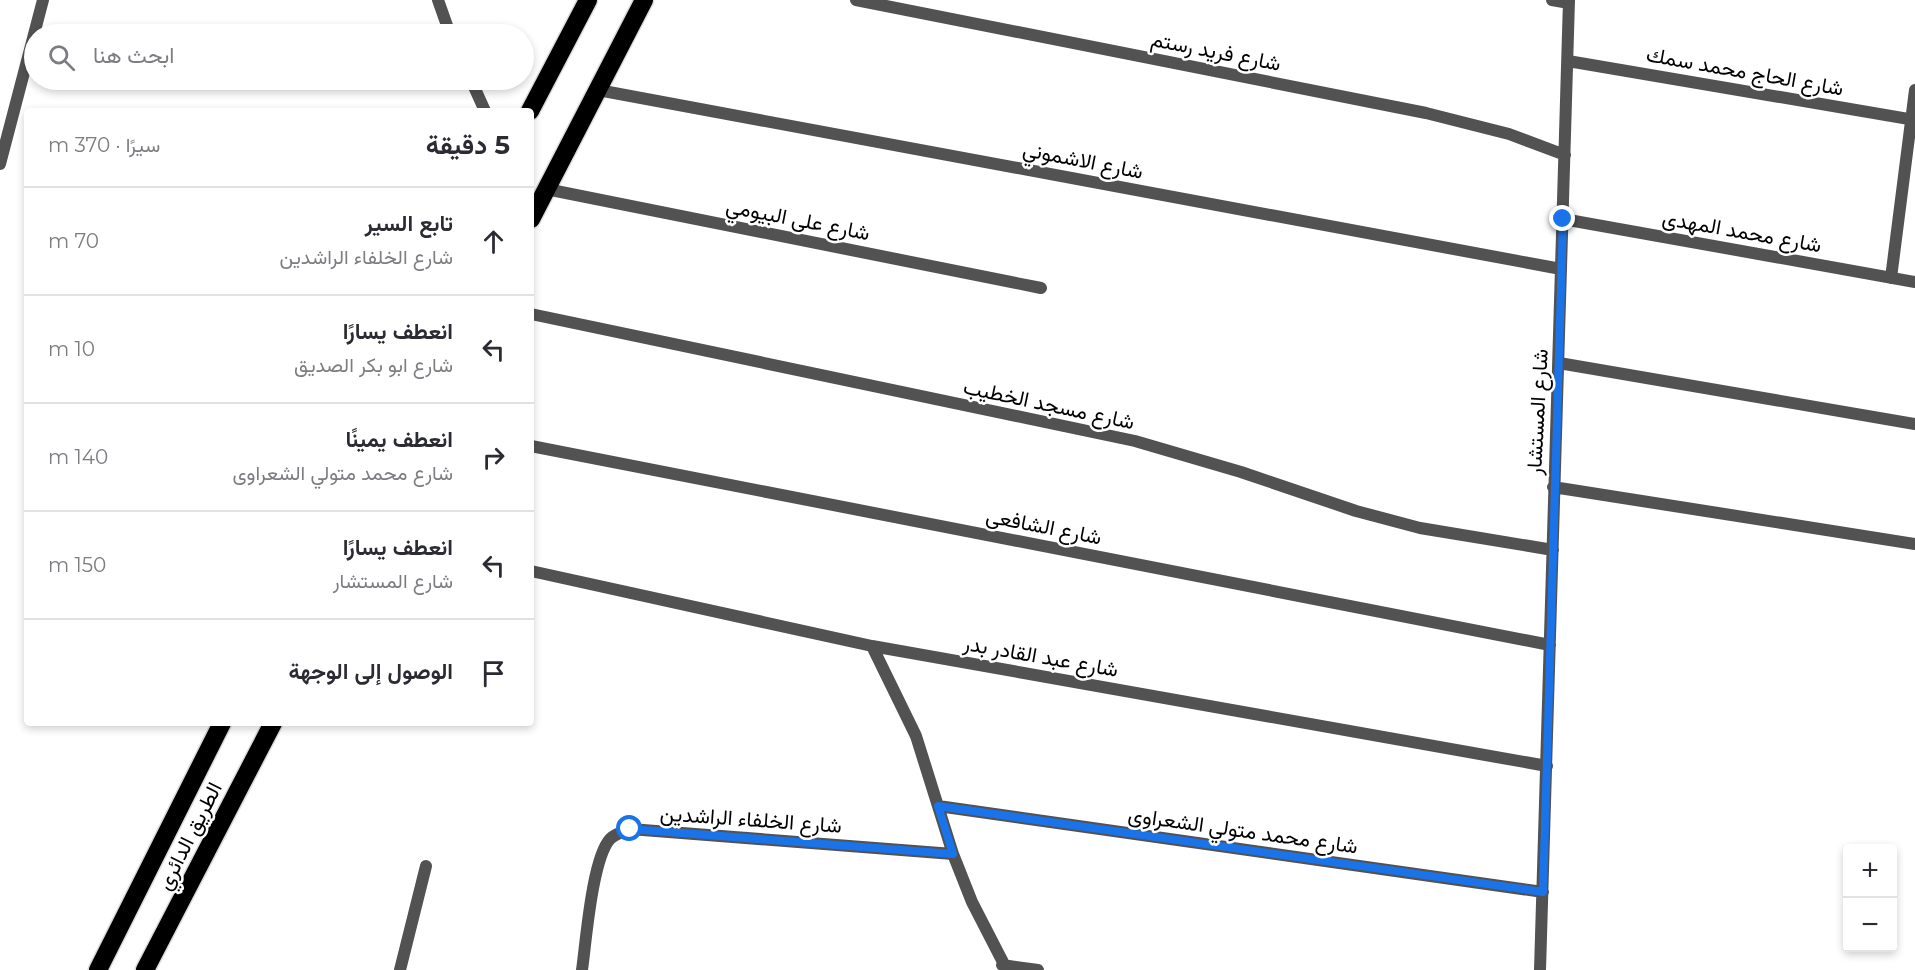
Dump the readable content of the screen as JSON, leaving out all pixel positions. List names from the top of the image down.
{
  "streets": {
    "highway": ["الطريق الدائري"],
    "street": [
      "شارع فريد رستم",
      "شارع الحاج محمد سمك",
      "شارع الاشموني",
      "شارع على البيومي",
      "شارع محمد المهدى",
      "شارع مسجد الخطيب",
      "شارع المستشار",
      "شارع الشافعى",
      "شارع عبد القادر بدر",
      "شارع الخلفاء الراشدين",
      "شارع محمد متولي الشعراوى"
    ]
  },
  "crossings": [
    ["شارع فريد رستم", "شارع المستشار"],
    ["شارع الحاج محمد سمك", "شارع المستشار"],
    ["شارع الاشموني", "شارع المستشار"],
    ["شارع محمد المهدى", "شارع المستشار"],
    ["شارع مسجد الخطيب", "شارع المستشار"],
    ["شارع المستشار", "شارع الشافعى"],
    ["شارع المستشار", "شارع عبد القادر بدر"],
    ["شارع المستشار", "شارع محمد متولي الشعراوى"]
  ],
  "page": {
    "search": "ابحث هنا",
    "heading": ["5 دقيقة", "سيرًا · 370 m"],
    "list": [
      ["تابع السير", "شارع الخلفاء الراشدين", "70 m"],
      ["انعطف يسارًا", "شارع ابو بكر الصديق", "10 m"],
      ["انعطف يمينًا", "شارع محمد متولي الشعراوى", "140 m"],
      ["انعطف يسارًا", "شارع المستشار", "150 m"],
      "الوصول إلى الوجهة"
    ],
    "map_buttons": ["+", "−"]
  }
}
